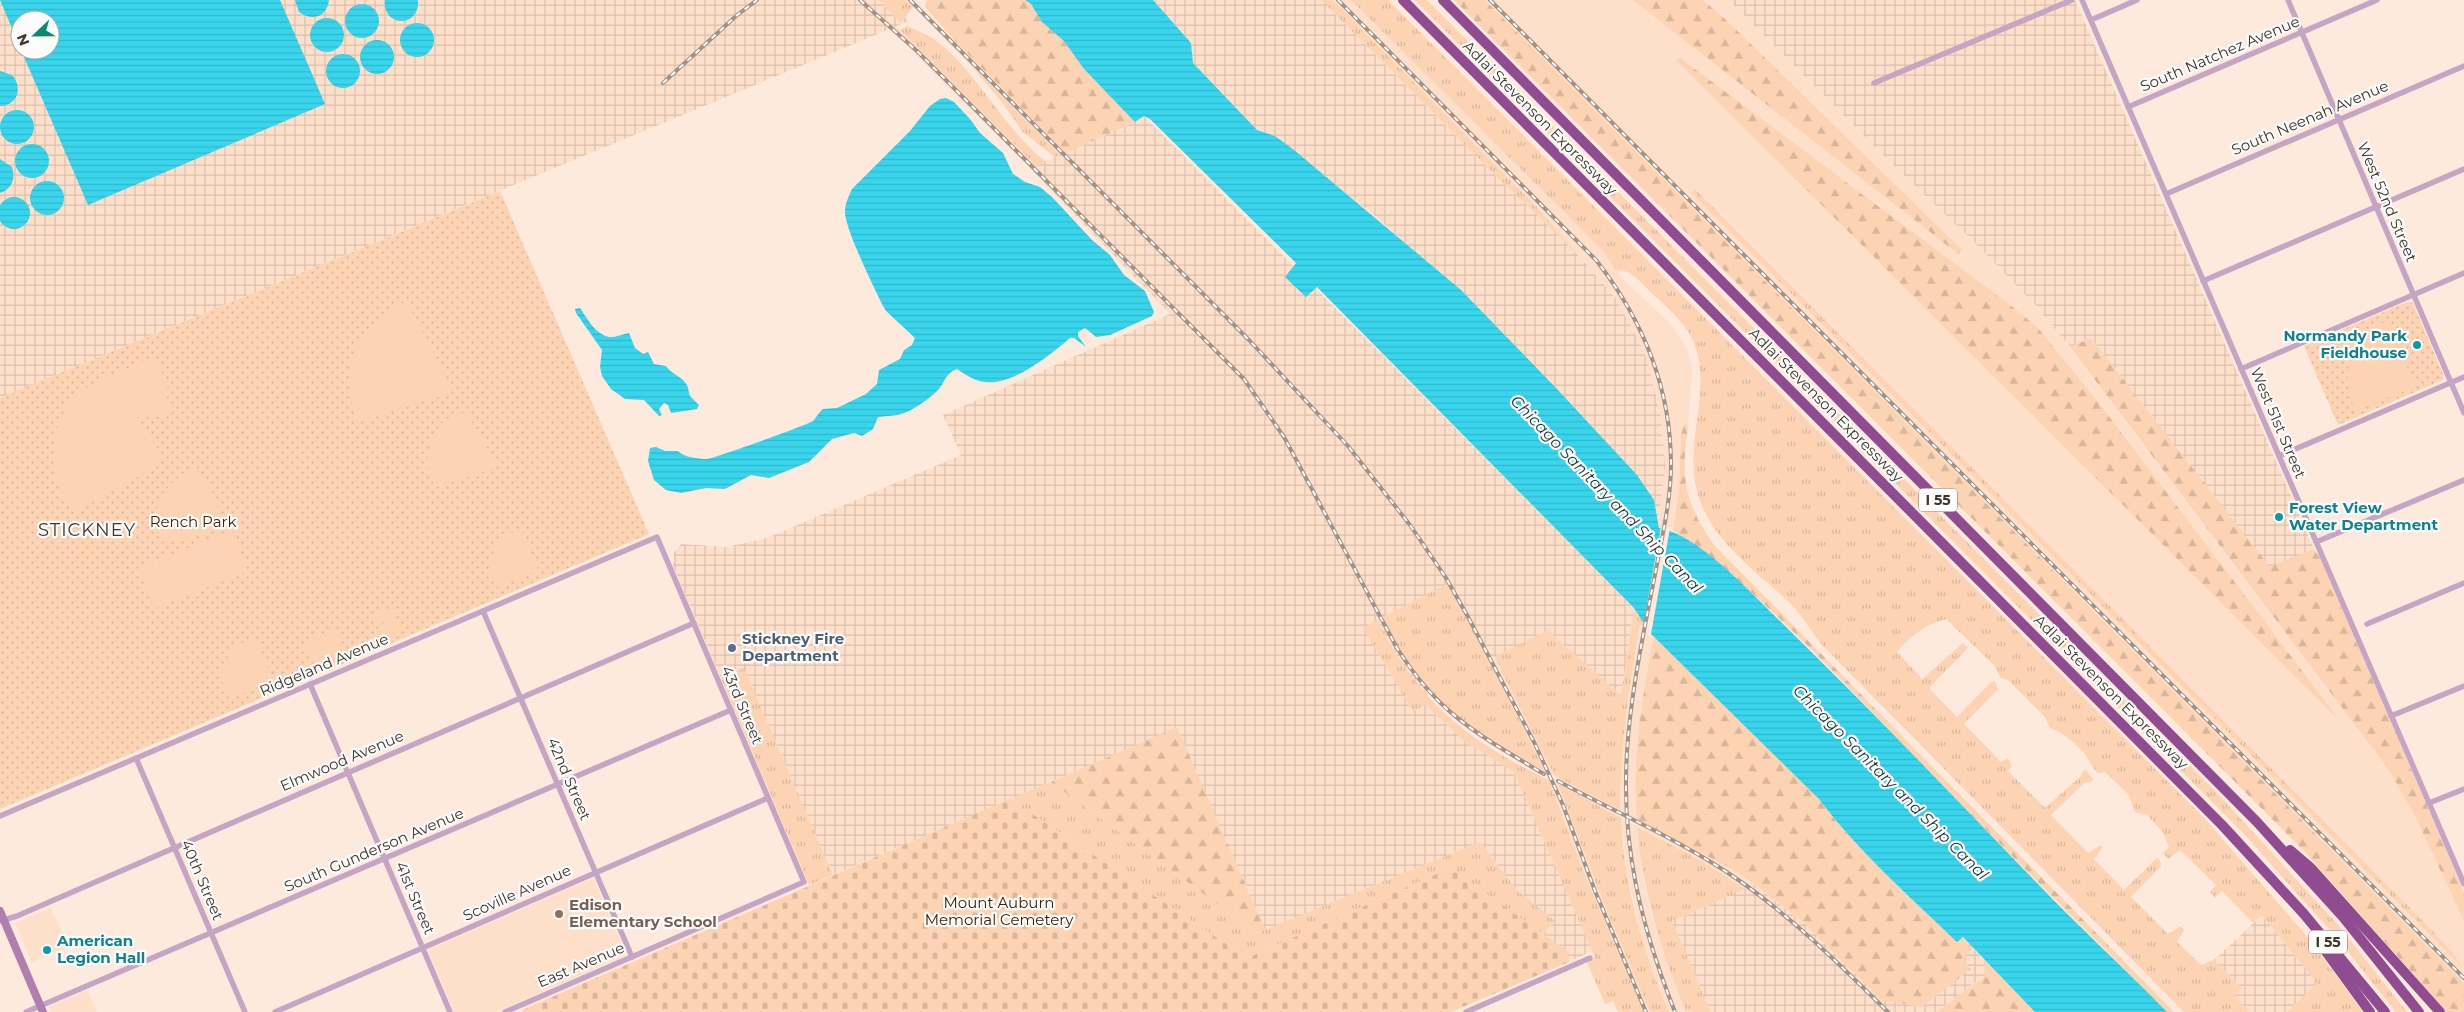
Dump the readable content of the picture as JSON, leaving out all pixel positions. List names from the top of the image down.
{
  "streets": {
    "highway": ["Adlai Stevenson Expressway", "I 55"],
    "street": [
      "South Natchez Avenue",
      "South Neenah Avenue",
      "West 52nd Street",
      "West 51st Street",
      "Ridgeland Avenue",
      "43rd Street",
      "Elmwood Avenue",
      "42nd Street",
      "South Gunderson Avenue",
      "40th Street",
      "Scoville Avenue",
      "41st Street",
      "East Avenue"
    ]
  },
  "crossings": [
    ["South Natchez Avenue", "West 52nd Street"],
    ["South Natchez Avenue", "West 51st Street"],
    ["South Neenah Avenue", "West 52nd Street"],
    ["South Neenah Avenue", "West 51st Street"],
    ["Ridgeland Avenue", "43rd Street"],
    ["Ridgeland Avenue", "42nd Street"],
    ["Ridgeland Avenue", "40th Street"],
    ["Ridgeland Avenue", "41st Street"],
    ["43rd Street", "Elmwood Avenue"],
    ["43rd Street", "South Gunderson Avenue"],
    ["43rd Street", "Scoville Avenue"],
    ["43rd Street", "East Avenue"],
    ["Elmwood Avenue", "42nd Street"],
    ["Elmwood Avenue", "40th Street"],
    ["Elmwood Avenue", "41st Street"],
    ["42nd Street", "South Gunderson Avenue"],
    ["42nd Street", "Scoville Avenue"],
    ["42nd Street", "East Avenue"],
    ["South Gunderson Avenue", "40th Street"],
    ["South Gunderson Avenue", "41st Street"],
    ["Scoville Avenue", "41st Street"]
  ],
  "districts": ["STICKNEY"],
  "water": ["Chicago Sanitary and Ship Canal"],
  "parks": ["Rench Park", "Mount Auburn Memorial Cemetery"],
  "places": [
    "Normandy Park Fieldhouse",
    "Forest View Water Department",
    "Stickney Fire Department",
    "Edison Elementary School",
    "American Legion Hall"
  ],
  "north": "left"
}
